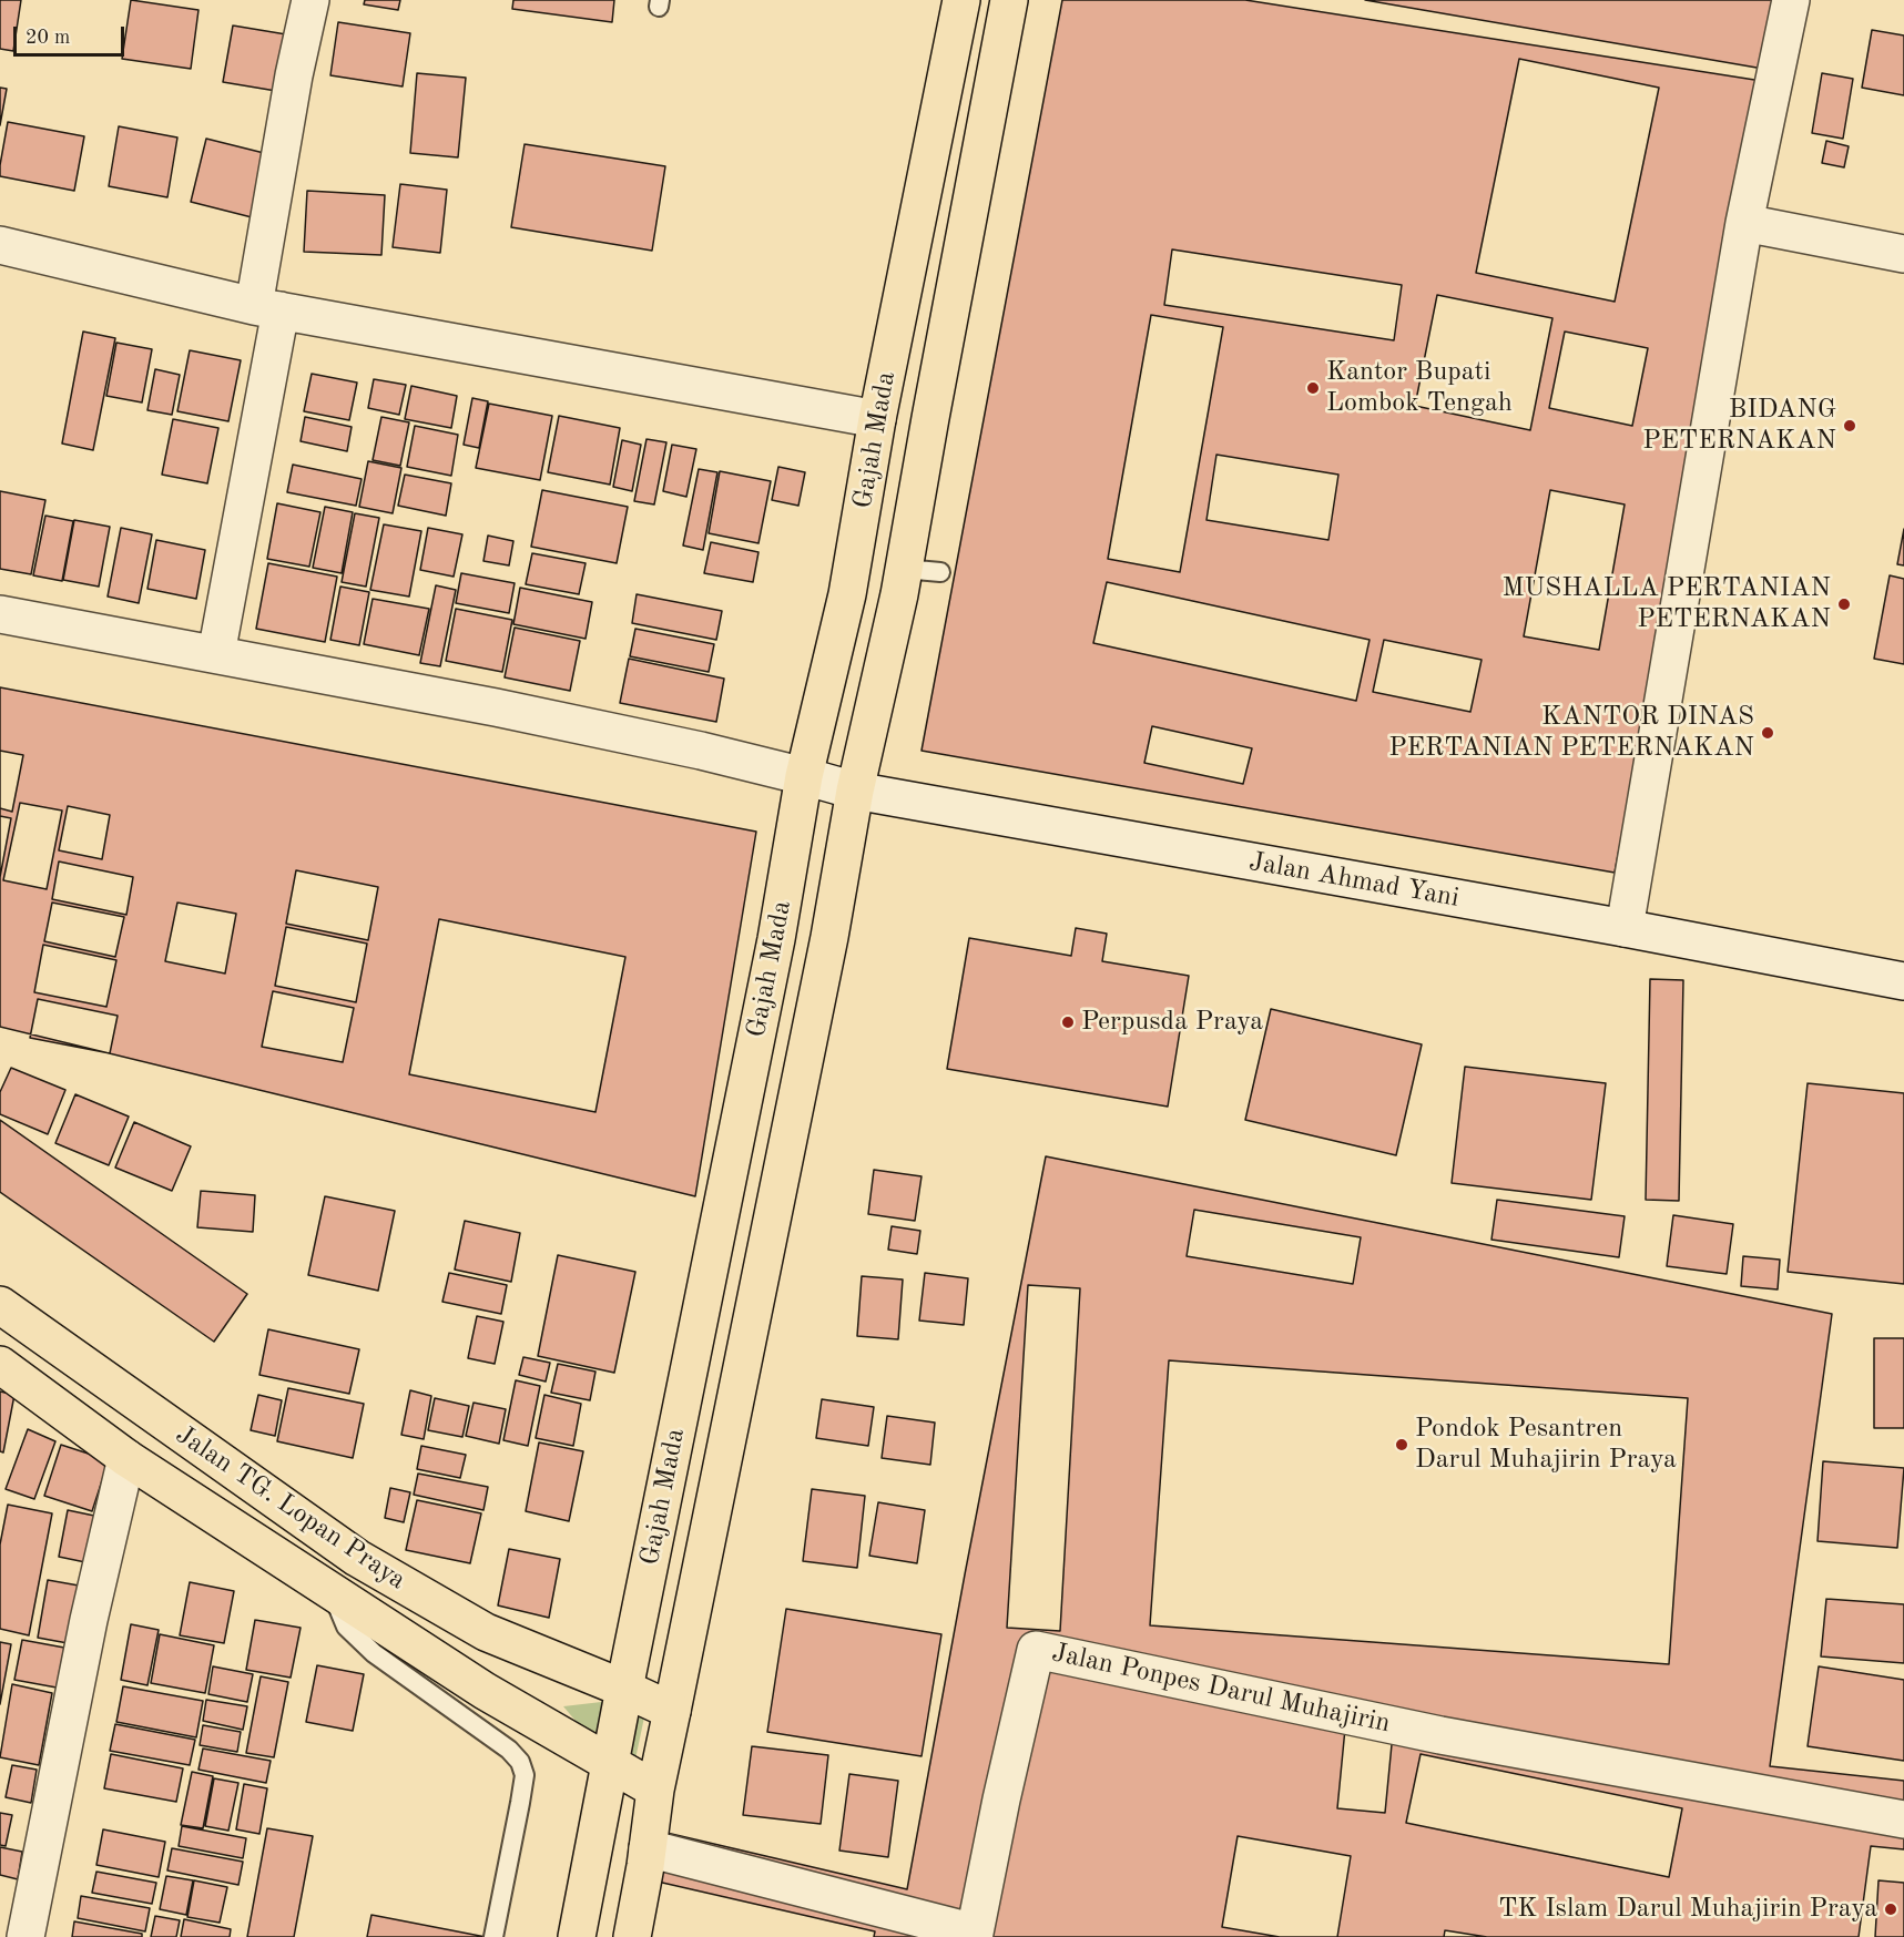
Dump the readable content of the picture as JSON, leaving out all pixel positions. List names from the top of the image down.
{
  "streets": {
    "main road": ["Gajah Mada", "Jalan TG. Lopan Praya"],
    "street": ["Jalan Ahmad Yani", "Jalan Ponpes Darul Muhajirin"]
  },
  "crossings": [
    ["Gajah Mada", "Jalan Ahmad Yani"],
    ["Gajah Mada", "Jalan TG. Lopan Praya"],
    ["Gajah Mada", "Jalan Ponpes Darul Muhajirin"]
  ],
  "places": [
    "Kantor Bupati Lombok Tengah",
    "BIDANG PETERNAKAN",
    "MUSHALLA PERTANIAN PETERNAKAN",
    "KANTOR DINAS PERTANIAN PETERNAKAN",
    "Perpusda Praya",
    "Pondok Pesantren Darul Muhajirin Praya",
    "TK Islam Darul Muhajirin Praya"
  ],
  "scale_bar": "20 m"
}
